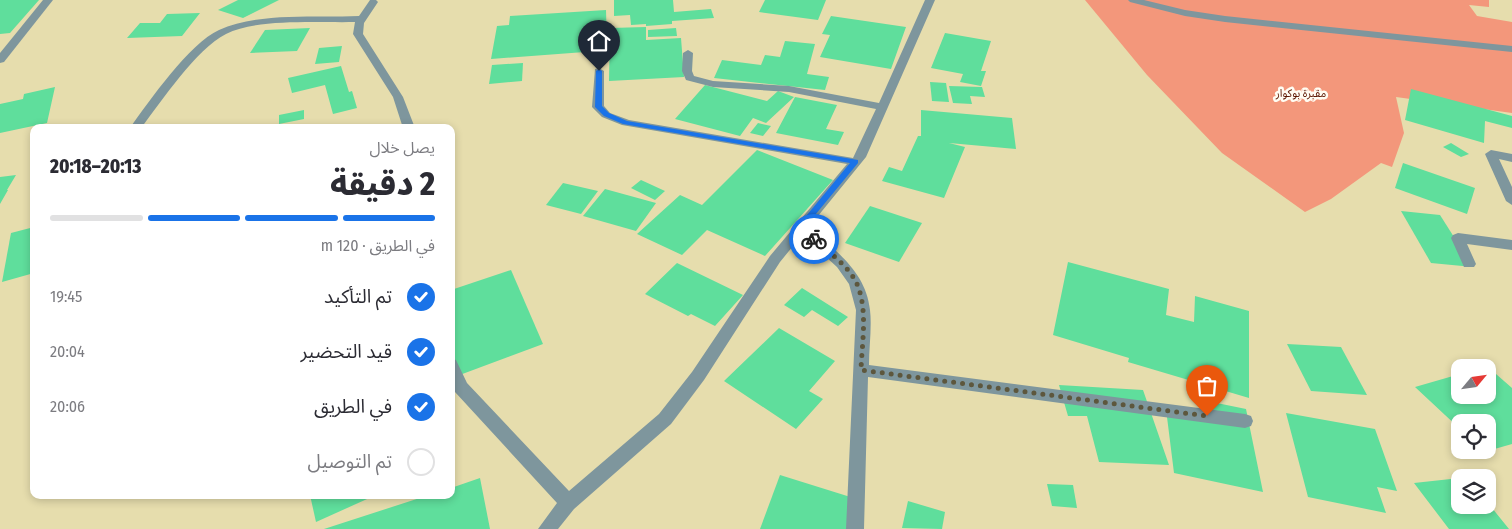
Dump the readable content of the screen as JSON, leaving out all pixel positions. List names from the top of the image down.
{
  "parks": ["مقبرة بوكوار"],
  "north": "top right",
  "page": {
    "heading": ["2 دقيقة", "يصل خلال", "20:13–20:18"],
    "bar": "في الطريق · 120 m",
    "list": [
      ["تم التأكيد", "19:45"],
      ["قيد التحضير", "20:04"],
      ["في الطريق", "20:06"],
      "تم التوصيل"
    ]
  }
}
